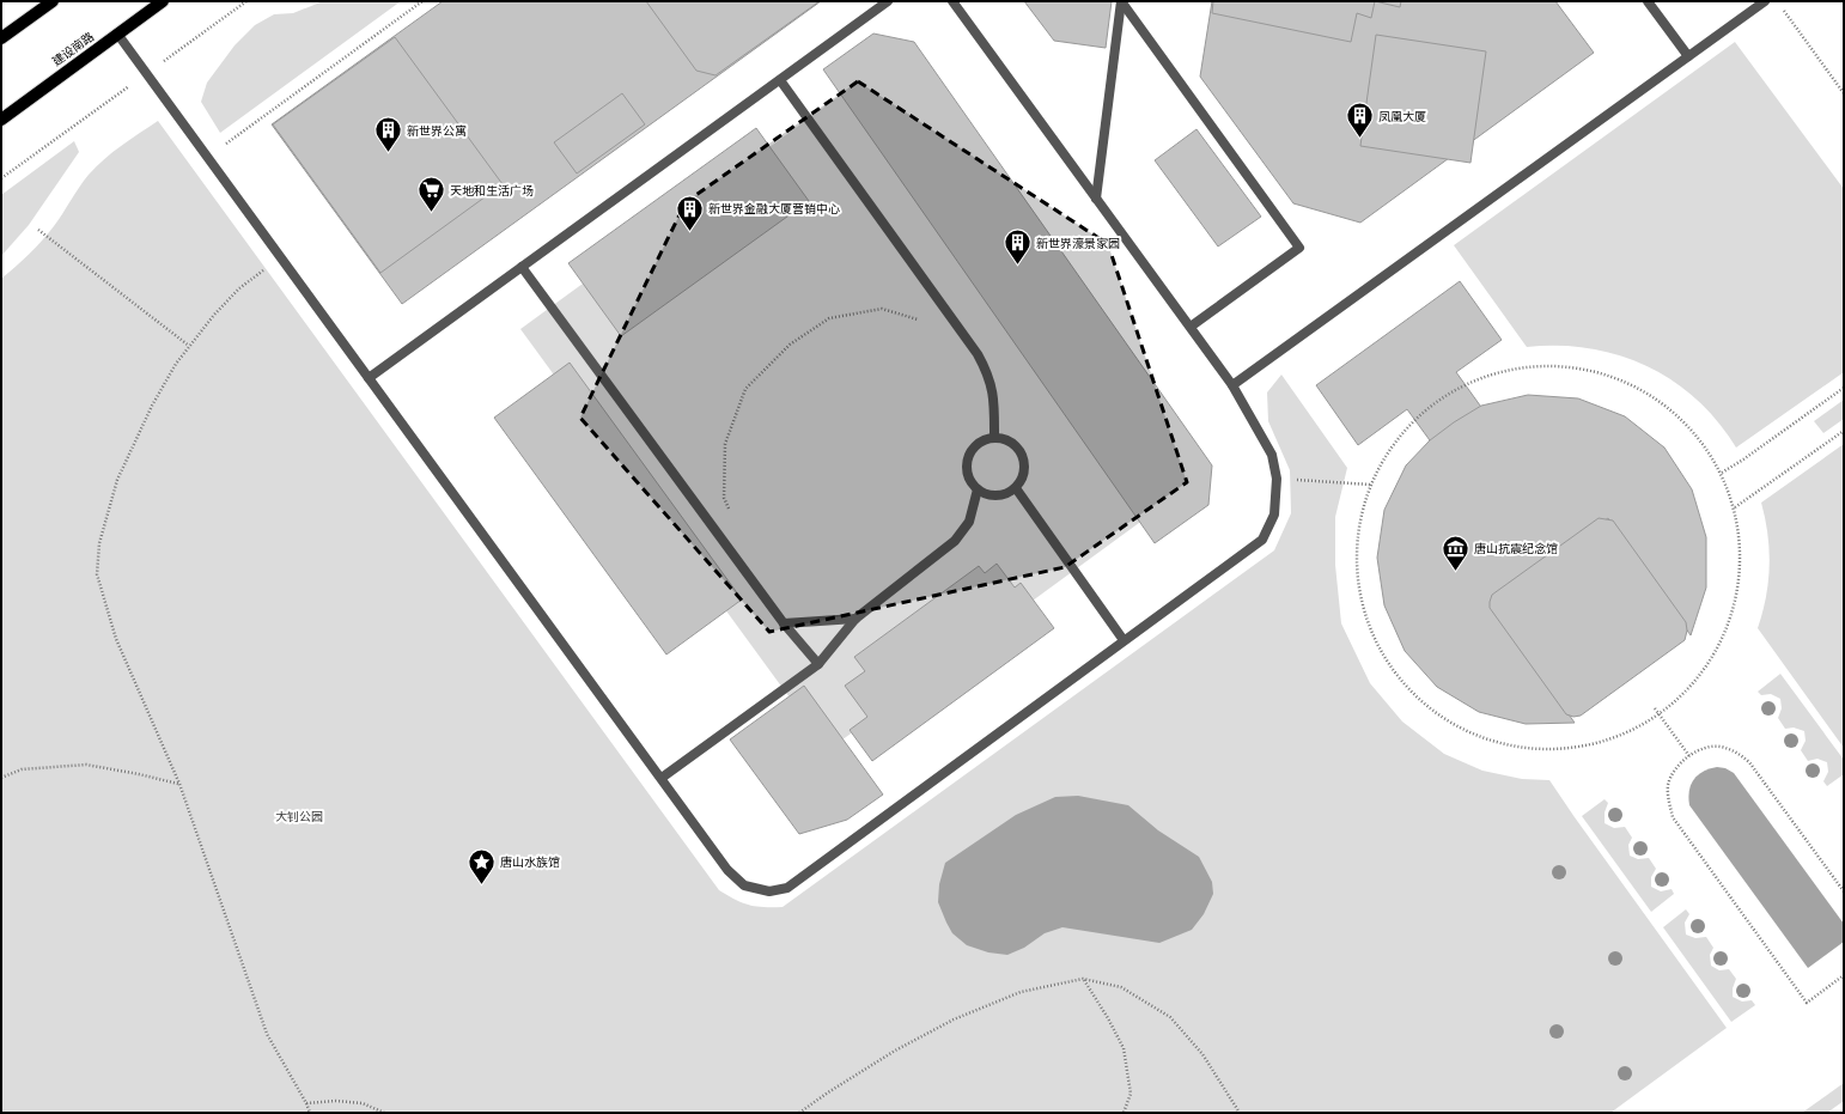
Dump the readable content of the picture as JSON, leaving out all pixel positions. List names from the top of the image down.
{
  "streets": {
    "main road": ["建设南路"]
  },
  "parks": ["大钊公园"],
  "places": {
    "building": [
      "凤凰大厦",
      "新世界公寓",
      "新世界金融大厦营销中心",
      "新世界濠景家园"
    ],
    "supermarket": ["天地和生活广场"],
    "museum": ["唐山抗震纪念馆"],
    "place": ["唐山水族馆"]
  }
}
